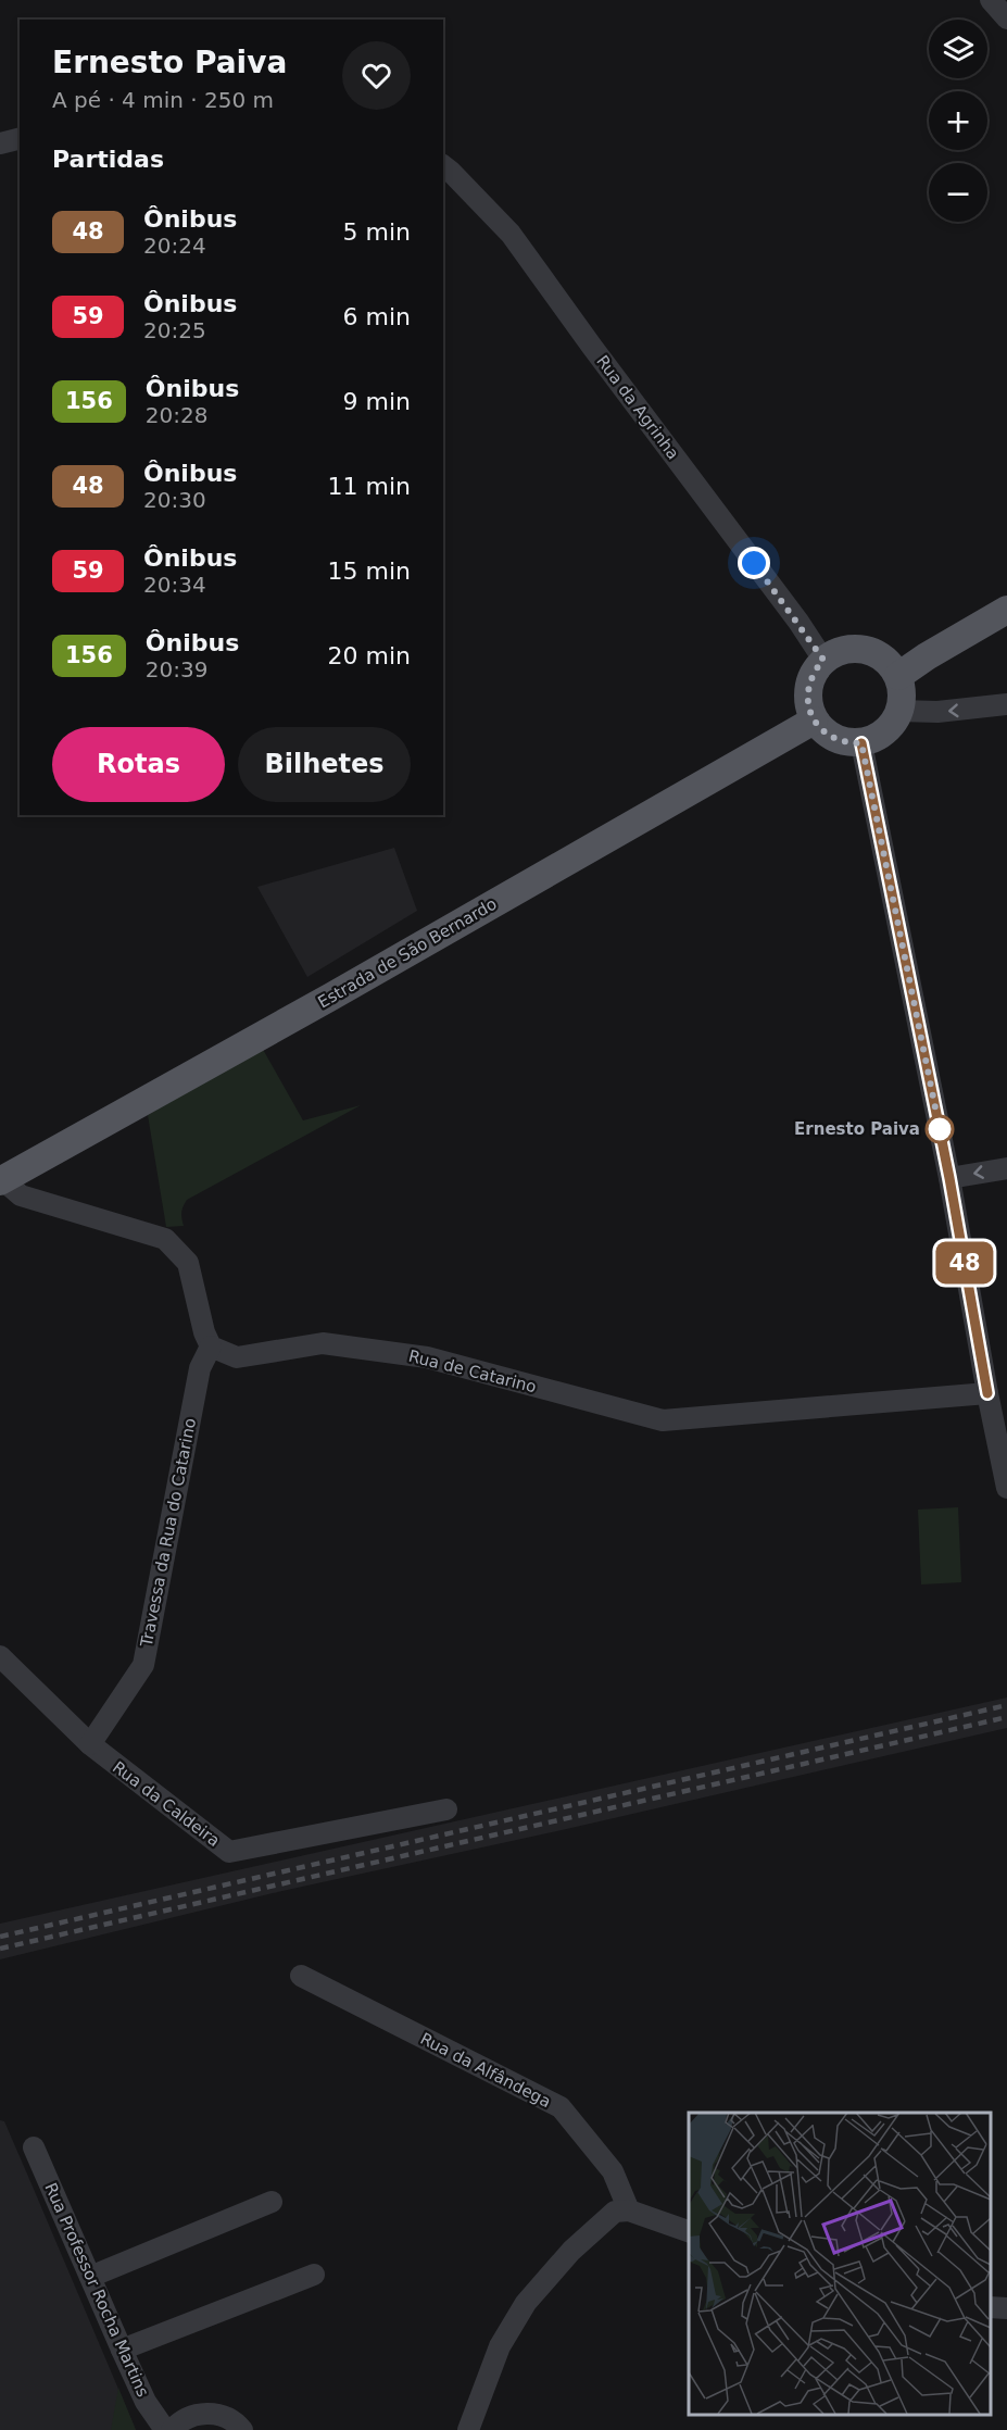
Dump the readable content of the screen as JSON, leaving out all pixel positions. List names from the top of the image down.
{
  "streets": {
    "main road": ["Estrada de São Bernardo"],
    "street": [
      "Rua da Agrinha",
      "Rua de Catarino",
      "Travessa da Rua do Catarino",
      "Rua da Caldeira",
      "Rua da Alfândega",
      "Rua Professor Rocha Martins"
    ]
  },
  "crossings": [
    ["Rua da Agrinha", "Estrada de São Bernardo"],
    ["Rua de Catarino", "Travessa da Rua do Catarino"],
    ["Travessa da Rua do Catarino", "Rua da Caldeira"]
  ],
  "places": ["Ernesto Paiva"],
  "lines": ["bus line 48"],
  "page": {
    "on_map": "48",
    "map_buttons": ["+", "−"],
    "heading": [
      ["Ernesto Paiva", "A pé · 4 min · 250 m"],
      "Partidas"
    ],
    "list": [
      {
        "mark": "48",
        "name": "Ônibus",
        "note": "20:24",
        "value": "5 min"
      },
      {
        "mark": "59",
        "name": "Ônibus",
        "note": "20:25",
        "value": "6 min"
      },
      {
        "mark": "156",
        "name": "Ônibus",
        "note": "20:28",
        "value": "9 min"
      },
      {
        "mark": "48",
        "name": "Ônibus",
        "note": "20:30",
        "value": "11 min"
      },
      {
        "mark": "59",
        "name": "Ônibus",
        "note": "20:34",
        "value": "15 min"
      },
      {
        "mark": "156",
        "name": "Ônibus",
        "note": "20:39",
        "value": "20 min"
      }
    ],
    "buttons": ["Rotas", "Bilhetes"]
  }
}
